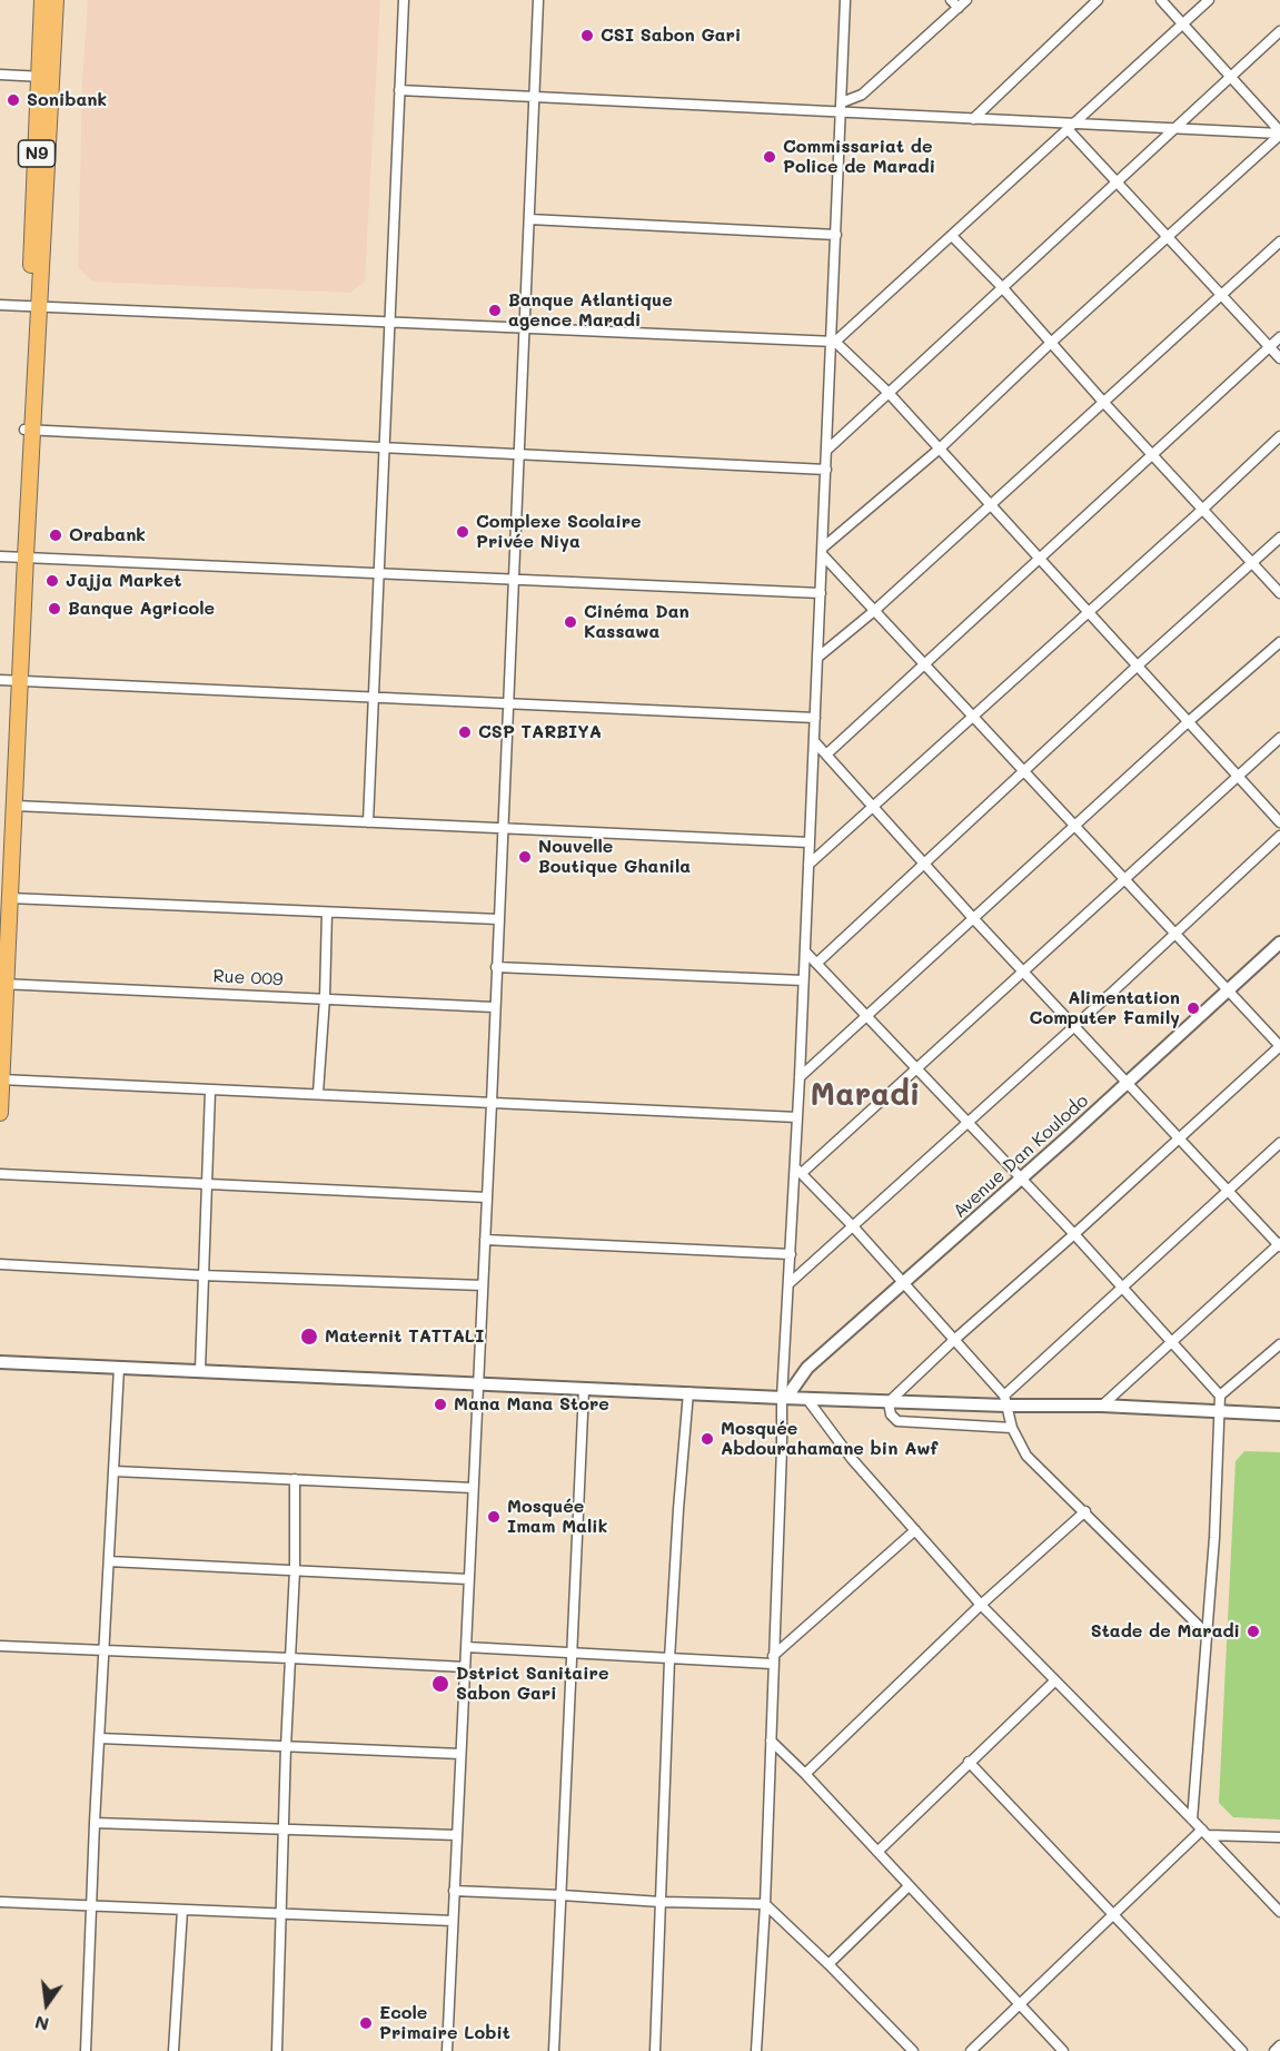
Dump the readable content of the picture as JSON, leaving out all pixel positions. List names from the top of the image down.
{
  "streets": {
    "highway": ["N9"],
    "street": ["Rue 009", "Avenue Dan Koulodo"]
  },
  "crossings": [
    ["N9", "Rue 009"]
  ],
  "districts": ["Maradi"],
  "places": [
    "CSI Sabon Gari",
    "Sonibank",
    "Commissariat de Police de Maradi",
    "Banque Atlantique agence Maradi",
    "Complexe Scolaire Privée Niya",
    "Orabank",
    "Jajja Market",
    "Banque Agricole",
    "Cinéma Dan Kassawa",
    "CSP TARBIYA",
    "Nouvelle Boutique Ghanila",
    "Alimentation Computer Family",
    "Maternit TATTALI",
    "Mana Mana Store",
    "Mosquée Abdourahamane bin Awf",
    "Mosquée Imam Malik",
    "Stade de Maradi",
    "Dstrict Sanitaire Sabon Gari",
    "Ecole Primaire Lobit"
  ],
  "north": "bottom"
}
